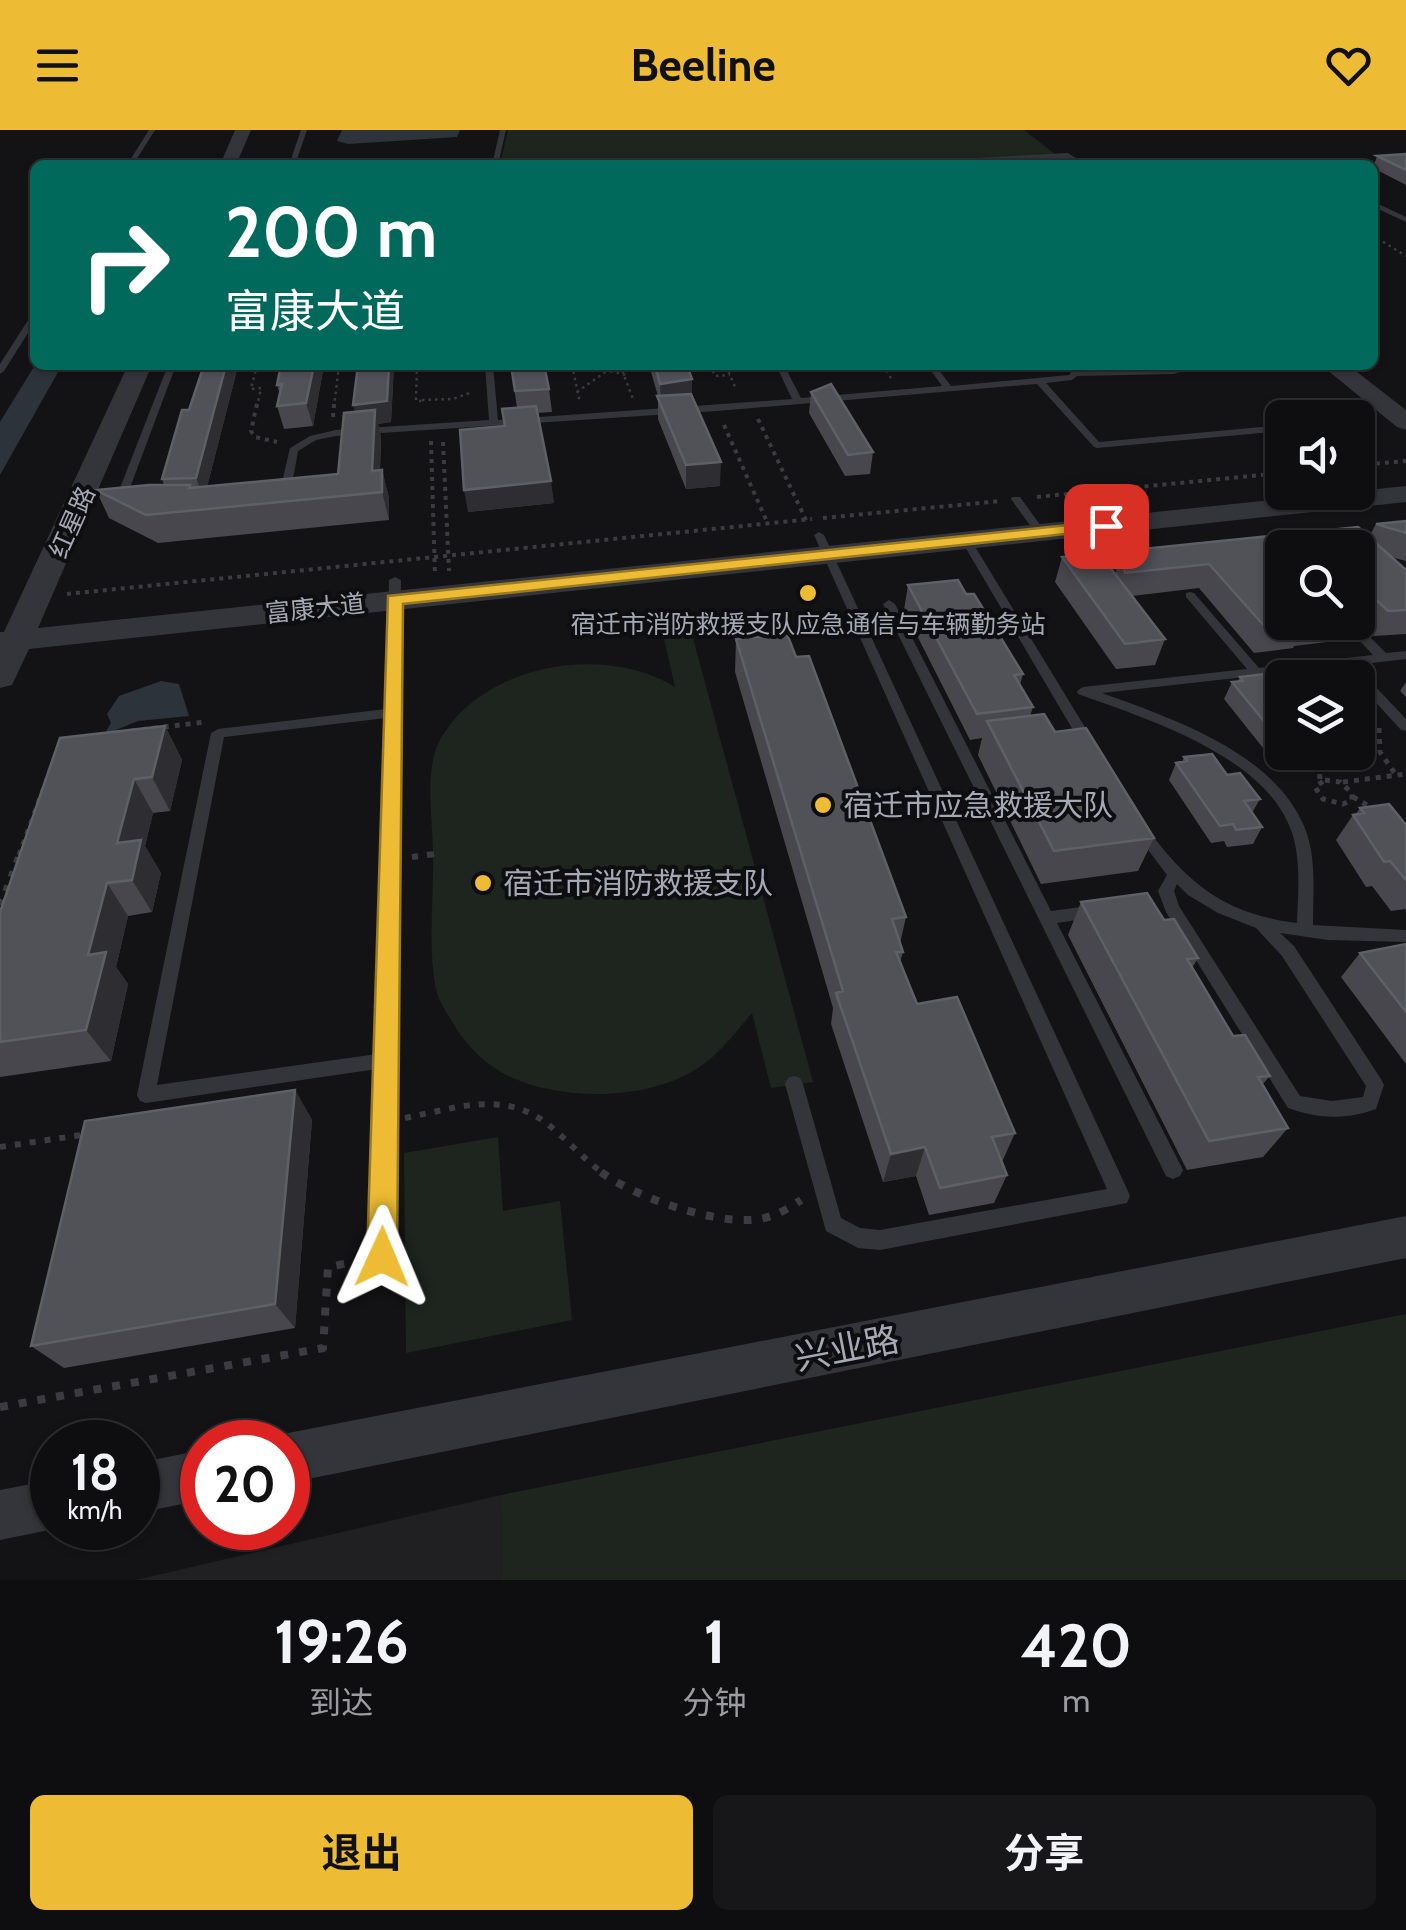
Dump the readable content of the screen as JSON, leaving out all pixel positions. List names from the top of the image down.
{
  "streets": {
    "street": ["红星路", "富康大道", "兴业路"]
  },
  "crossings": [
    ["红星路", "富康大道"]
  ],
  "places": ["宿迁市消防救援支队应急通信与车辆勤务站", "宿迁市应急救援大队", "宿迁市消防救援支队"],
  "page": {
    "header": "Beeline",
    "turn": ["200 m", "富康大道"],
    "speed": "18 km/h",
    "limit": "20",
    "eta": [
      "19:26",
      "到达",
      "1",
      "分钟",
      "420",
      "m"
    ],
    "buttons": ["退出", "分享"]
  }
}
